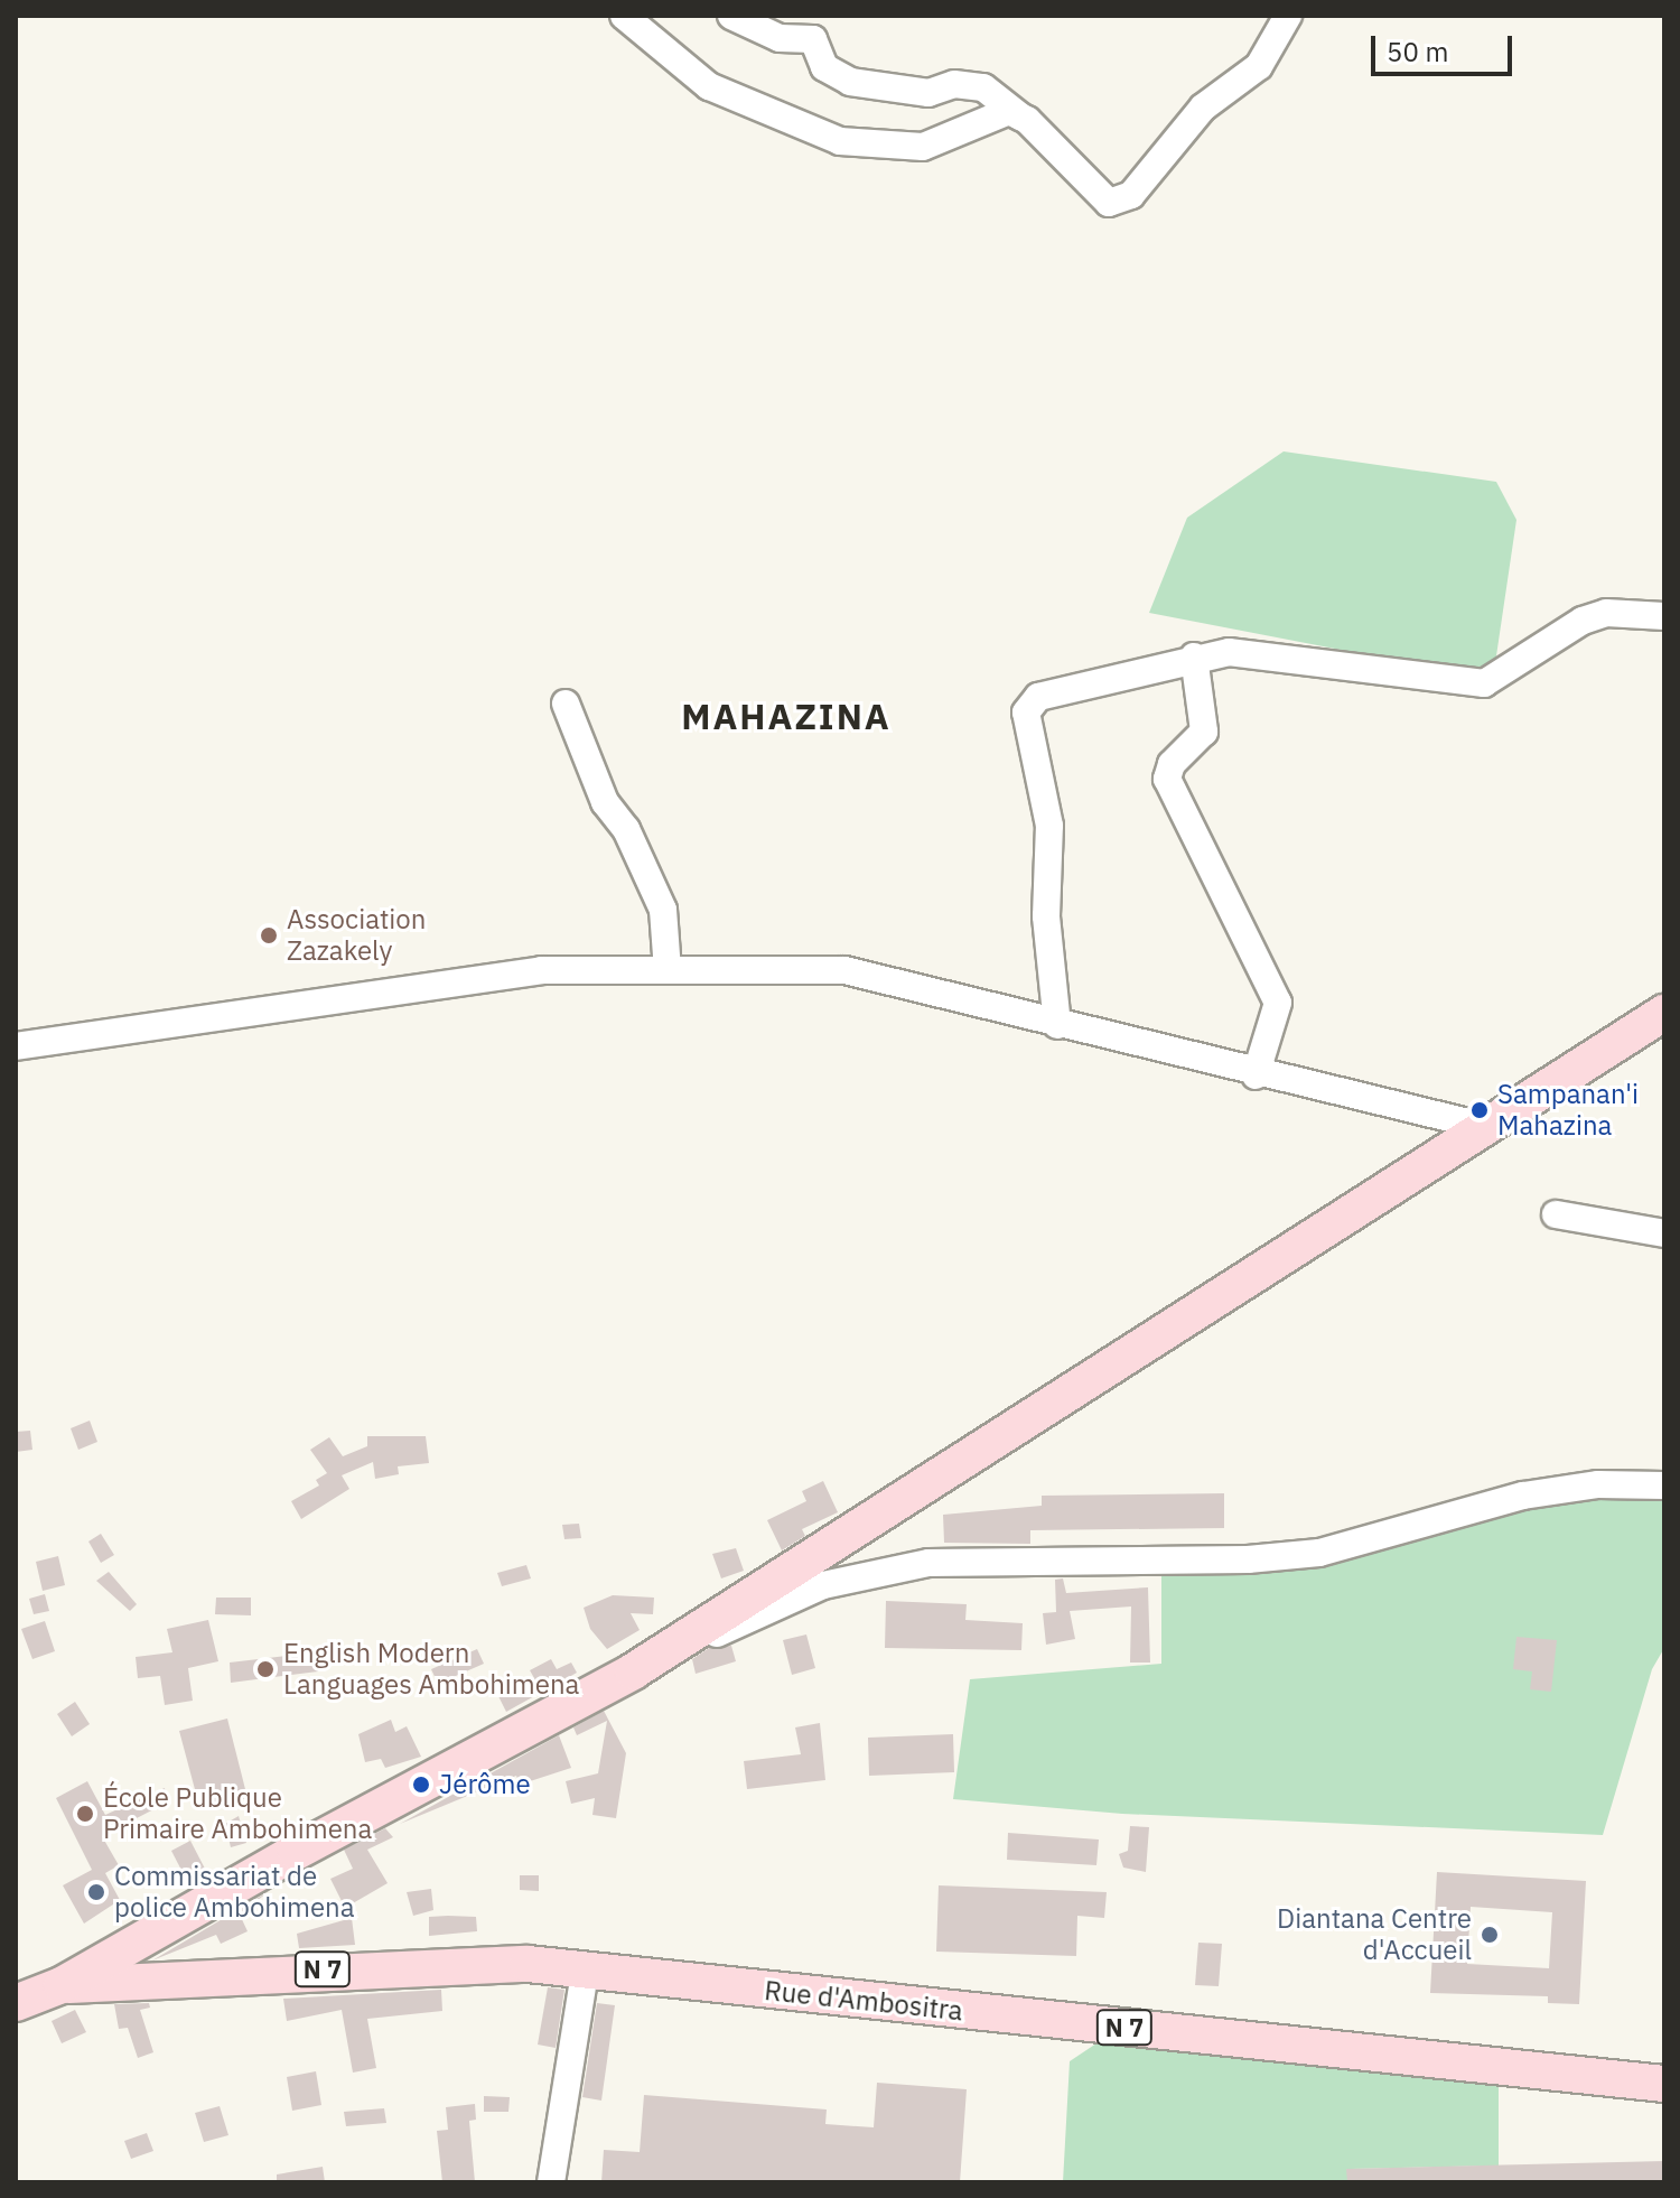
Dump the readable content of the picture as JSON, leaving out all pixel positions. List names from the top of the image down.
{
  "streets": {
    "main road": ["N 7", "Rue d'Ambositra"]
  },
  "crossings": [
    ["N 7", "Rue d'Ambositra"]
  ],
  "districts": ["MAHAZINA"],
  "places": [
    "Association Zazakely",
    "Sampanan'i Mahazina",
    "English Modern Languages Ambohimena",
    "Jérôme",
    "École Publique Primaire Ambohimena",
    "Commissariat de police Ambohimena",
    "Diantana Centre d'Accueil"
  ],
  "scale_bar": "50 m"
}
